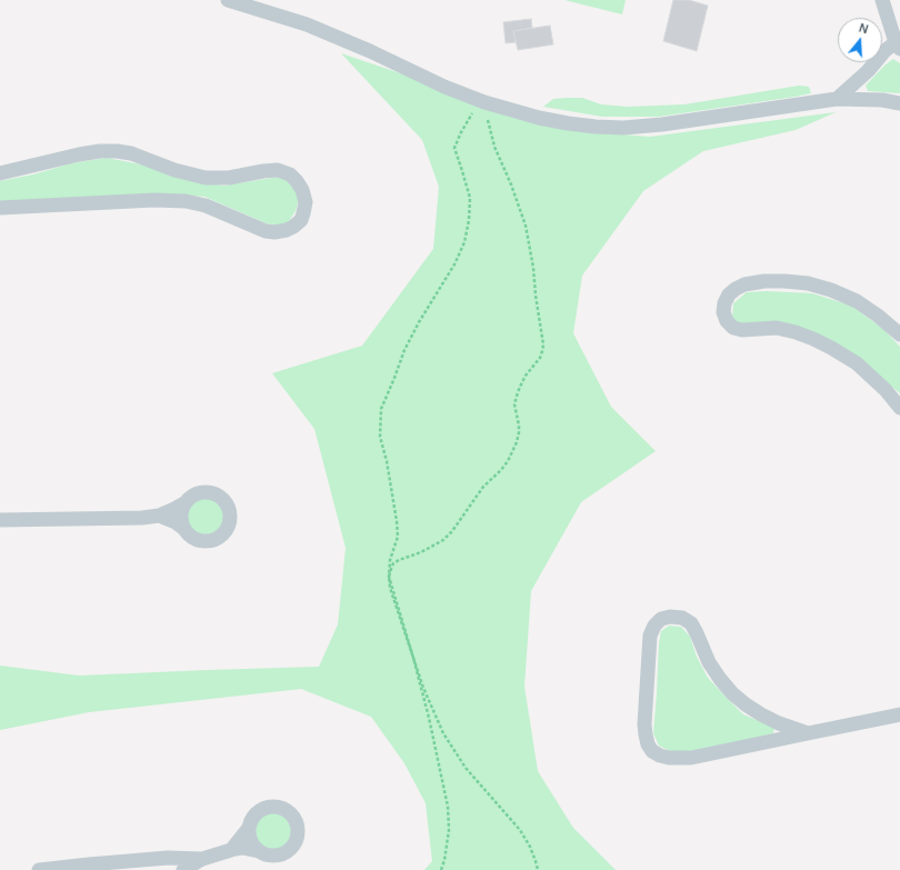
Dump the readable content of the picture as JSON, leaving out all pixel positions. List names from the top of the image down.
{
  "north": "top"
}
